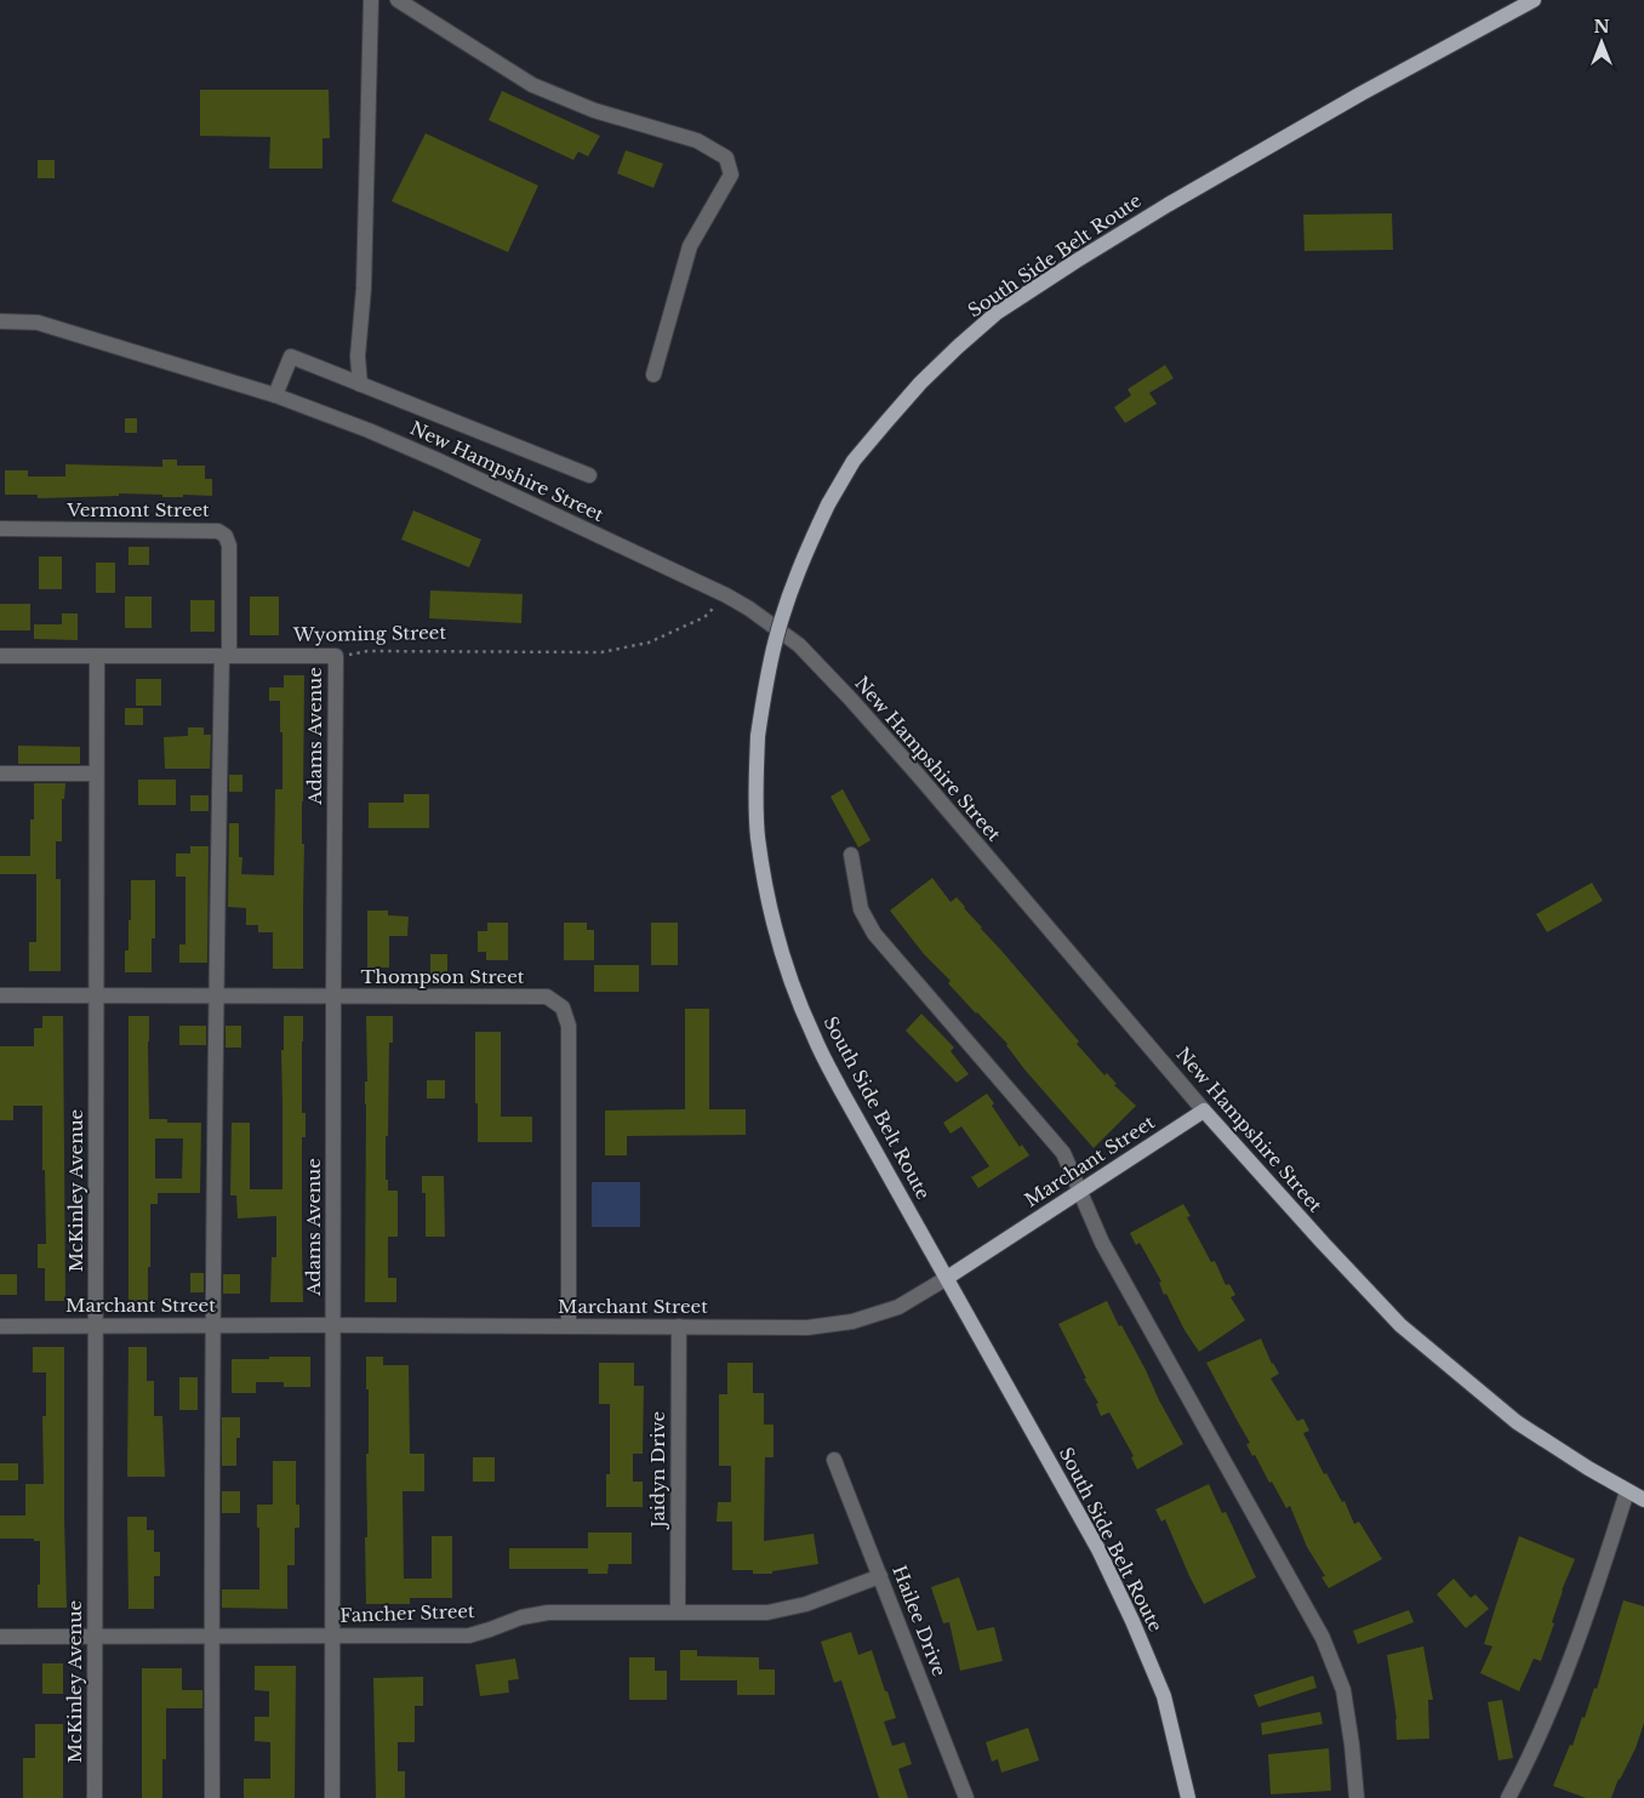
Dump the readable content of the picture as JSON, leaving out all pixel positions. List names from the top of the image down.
{
  "streets": {
    "main road": ["South Side Belt Route", "New Hampshire Street", "Marchant Street"],
    "street": [
      "Vermont Street",
      "Wyoming Street",
      "Adams Avenue",
      "Thompson Street",
      "McKinley Avenue",
      "Jaidyn Drive",
      "Fancher Street",
      "Hailee Drive"
    ]
  },
  "crossings": [
    ["South Side Belt Route", "Marchant Street"],
    ["New Hampshire Street", "Wyoming Street"],
    ["New Hampshire Street", "Marchant Street"],
    ["Vermont Street", "Wyoming Street"],
    ["Wyoming Street", "Adams Avenue"],
    ["Wyoming Street", "McKinley Avenue"],
    ["Adams Avenue", "Thompson Street"],
    ["Adams Avenue", "Marchant Street"],
    ["Adams Avenue", "Fancher Street"],
    ["Thompson Street", "Marchant Street"],
    ["Thompson Street", "McKinley Avenue"],
    ["Marchant Street", "McKinley Avenue"],
    ["Marchant Street", "Jaidyn Drive"],
    ["McKinley Avenue", "Fancher Street"],
    ["Jaidyn Drive", "Fancher Street"],
    ["Fancher Street", "Hailee Drive"]
  ],
  "north": "top"
}
